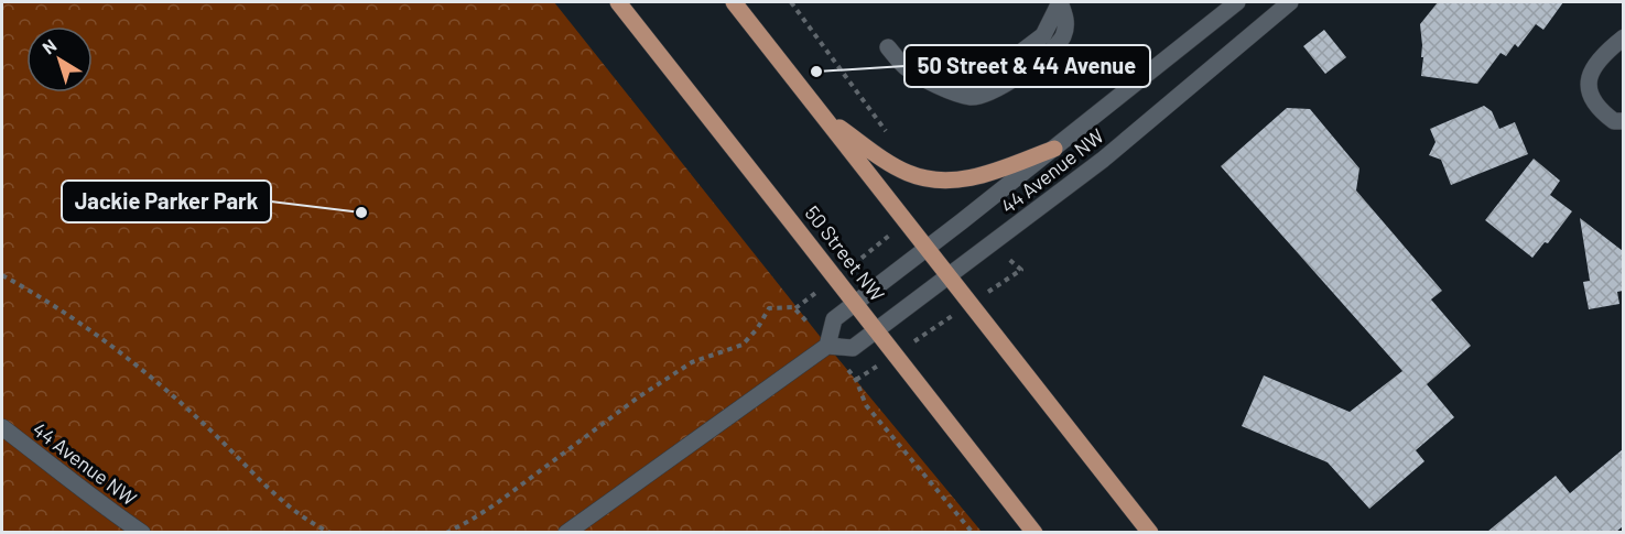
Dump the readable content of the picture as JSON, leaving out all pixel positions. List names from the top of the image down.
{
  "streets": {
    "main road": ["50 Street NW"],
    "street": ["44 Avenue NW"]
  },
  "crossings": [
    ["44 Avenue NW", "50 Street NW"]
  ],
  "places": ["50 Street & 44 Avenue", "Jackie Parker Park"],
  "north": "top left"
}
